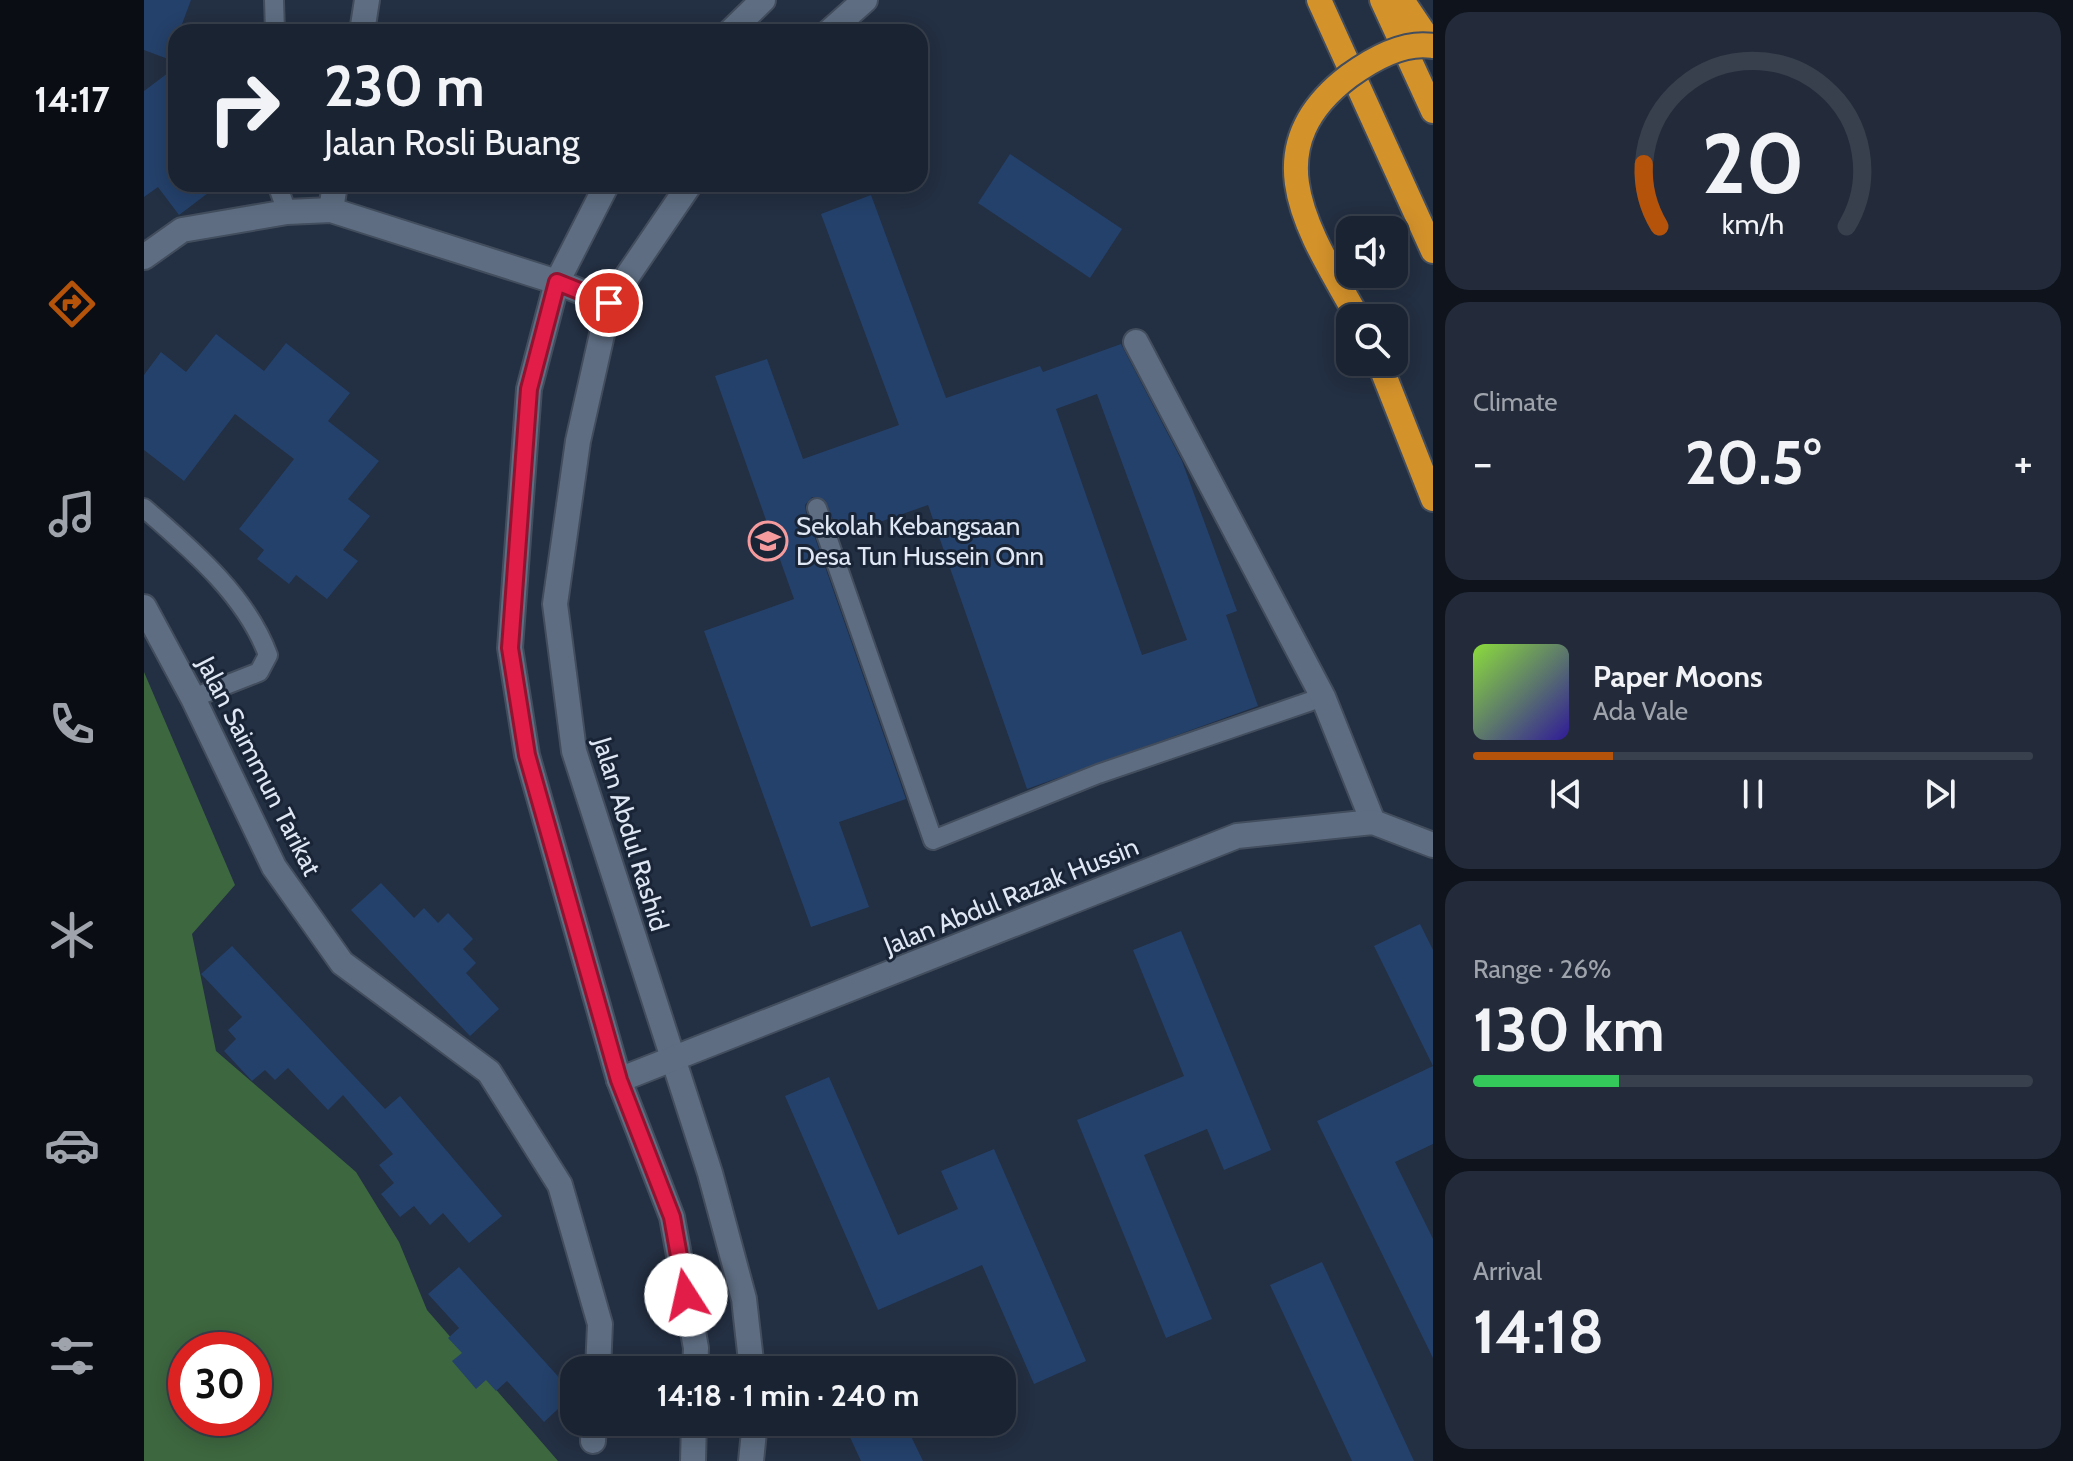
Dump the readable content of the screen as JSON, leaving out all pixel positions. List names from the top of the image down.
{
  "streets": {
    "street": ["Jalan Saimmun Tarikat", "Jalan Abdul Rashid", "Jalan Abdul Razak Hussin"]
  },
  "crossings": [
    ["Jalan Abdul Rashid", "Jalan Abdul Razak Hussin"]
  ],
  "places": {
    "school or university": ["Sekolah Kebangsaan Desa Tun Hussein Onn"]
  },
  "page": {
    "tabs": "14:17",
    "turn": ["230 m", "Jalan Rosli Buang"],
    "tile": [
      "Climate",
      ["Range · 26%", "130 km"],
      ["Arrival", "14:18"]
    ],
    "heat": ["−", "20.5°", "+"],
    "song": ["Paper Moons", "Ada Vale"],
    "limit": "30",
    "trip": "14:18 · 1 min · 240 m",
    "gauge": ["20", "km/h"]
  }
}
